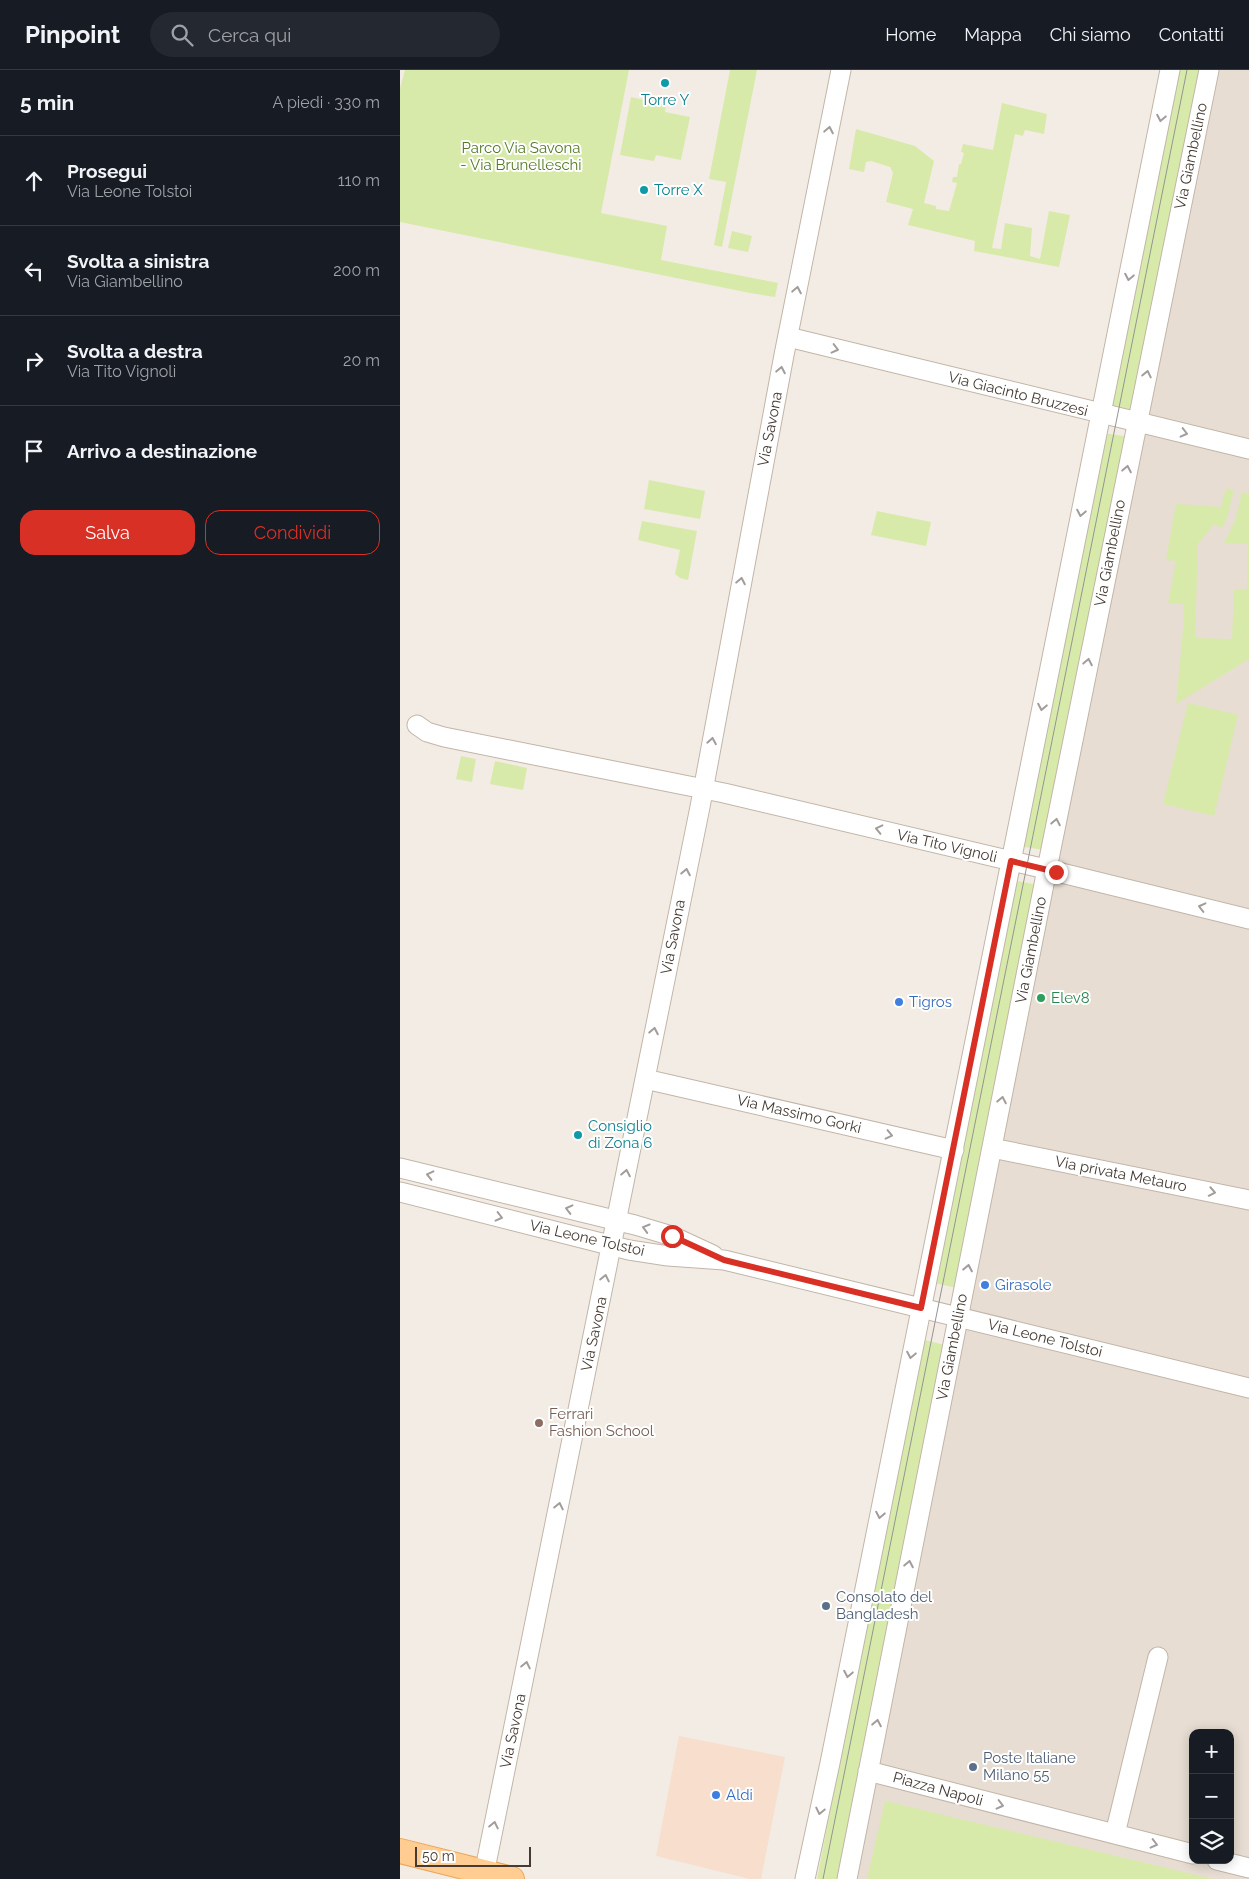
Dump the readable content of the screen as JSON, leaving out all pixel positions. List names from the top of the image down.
{
  "streets": {
    "street": [
      "Via Giambellino",
      "Via Giacinto Bruzzesi",
      "Via Savona",
      "Via Tito Vignoli",
      "Via Massimo Gorki",
      "Via privata Metauro",
      "Via Leone Tolstoi",
      "Piazza Napoli"
    ]
  },
  "crossings": [
    ["Via Giambellino", "Via Giacinto Bruzzesi"],
    ["Via Giambellino", "Via Tito Vignoli"],
    ["Via Giambellino", "Via privata Metauro"],
    ["Via Giambellino", "Via Leone Tolstoi"],
    ["Via Giambellino", "Piazza Napoli"],
    ["Via Giacinto Bruzzesi", "Via Savona"],
    ["Via Savona", "Via Tito Vignoli"],
    ["Via Savona", "Via Massimo Gorki"],
    ["Via Savona", "Via Leone Tolstoi"]
  ],
  "one_way": [
    "Via Giacinto Bruzzesi",
    "Via Savona",
    "Via Tito Vignoli",
    "Via Massimo Gorki",
    "Via privata Metauro",
    "Piazza Napoli"
  ],
  "parks": ["Parco Via Savona - Via Brunelleschi"],
  "places": [
    "Torre Y",
    "Torre X",
    "Elev8",
    "Tigros",
    "Consiglio di Zona 6",
    "Girasole",
    "Ferrari Fashion School",
    "Consolato del Bangladesh",
    "Poste Italiane Milano 55",
    "Aldi"
  ],
  "scale_bar": "50 m",
  "page": {
    "header": "Pinpoint",
    "search": "Cerca qui",
    "nav": [
      "Home",
      "Mappa",
      "Chi siamo",
      "Contatti"
    ],
    "heading": ["5 min", "A piedi · 330 m"],
    "list": [
      ["Prosegui", "Via Leone Tolstoi", "110 m"],
      ["Svolta a sinistra", "Via Giambellino", "200 m"],
      ["Svolta a destra", "Via Tito Vignoli", "20 m"],
      "Arrivo a destinazione"
    ],
    "buttons": ["Salva", "Condividi"],
    "map_buttons": ["+", "−"],
    "scale": "50 m"
  }
}
